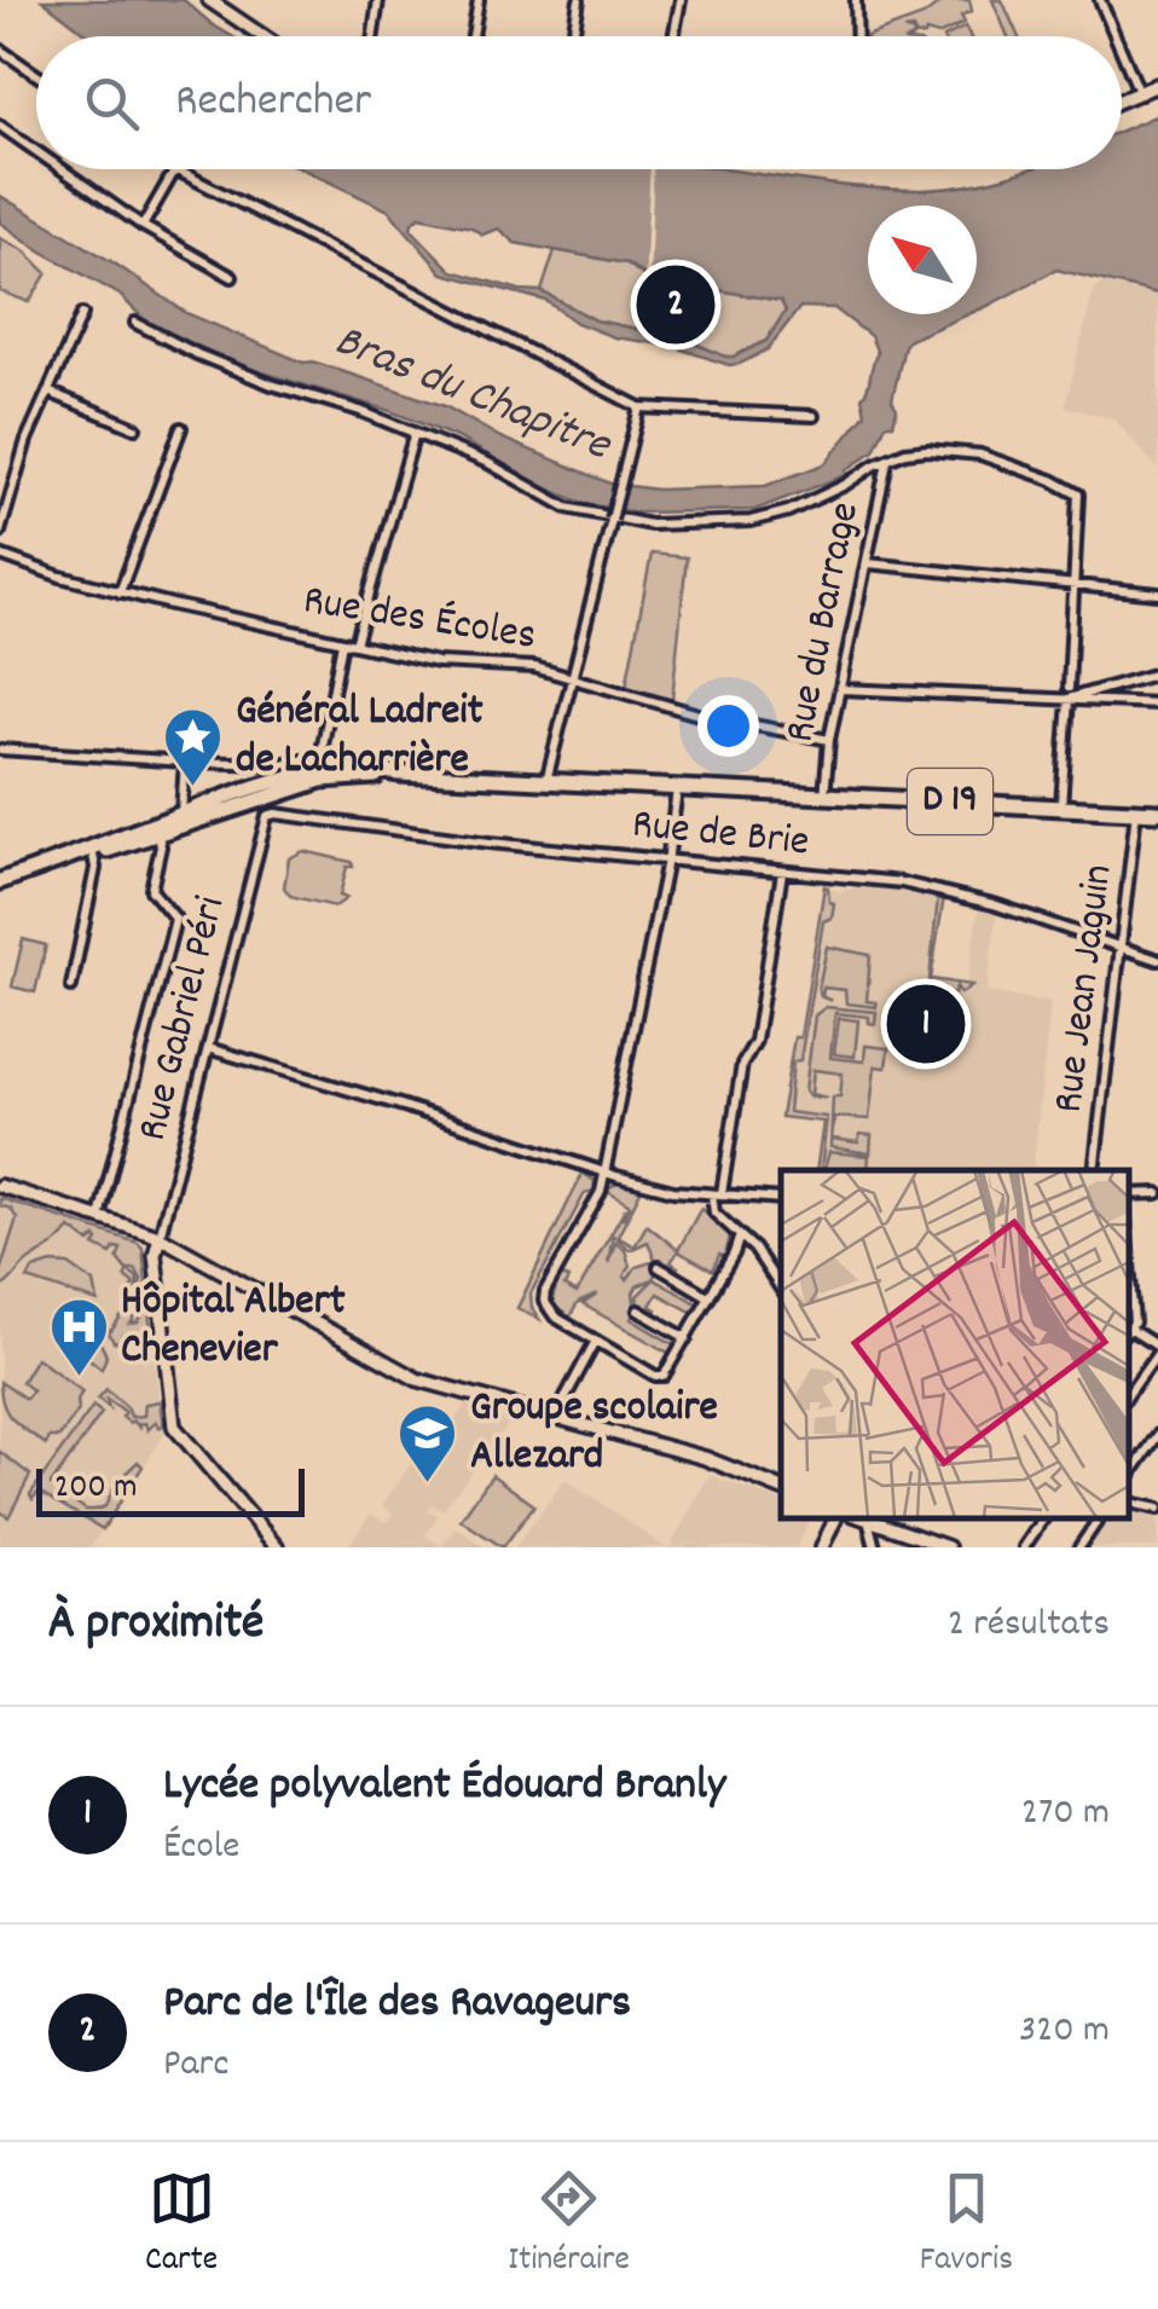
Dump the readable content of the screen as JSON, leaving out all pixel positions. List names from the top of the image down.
{
  "streets": {
    "main road": ["D 19"],
    "street": [
      "Rue des Écoles",
      "Rue du Barrage",
      "Rue de Brie",
      "Rue Jean Jaguin",
      "Rue Gabriel Péri"
    ]
  },
  "crossings": [
    ["Rue des Écoles", "Rue du Barrage"],
    ["Rue du Barrage", "D 19"],
    ["D 19", "Rue de Brie"],
    ["D 19", "Rue Jean Jaguin"],
    ["D 19", "Rue Gabriel Péri"],
    ["Rue de Brie", "Rue Jean Jaguin"],
    ["Rue de Brie", "Rue Gabriel Péri"]
  ],
  "water": ["Bras du Chapitre"],
  "places": {
    "place": ["Général Ladreit de Lacharrière"],
    "hospital": ["Hôpital Albert Chenevier"],
    "school or university": ["Groupe scolaire Allezard"]
  },
  "scale_bar": "200 m",
  "north": "top left",
  "page": {
    "search": "Rechercher",
    "pins": ["2", "1"],
    "scale": "200 m",
    "heading": ["À proximité", "2 résultats"],
    "list": [
      {
        "mark": "1",
        "name": "Lycée polyvalent Édouard Branly",
        "note": "École",
        "value": "270 m"
      },
      {
        "mark": "2",
        "name": "Parc de l'Île des Ravageurs",
        "note": "Parc",
        "value": "320 m"
      }
    ],
    "nav": ["Carte", "Itinéraire", "Favoris"]
  }
}
